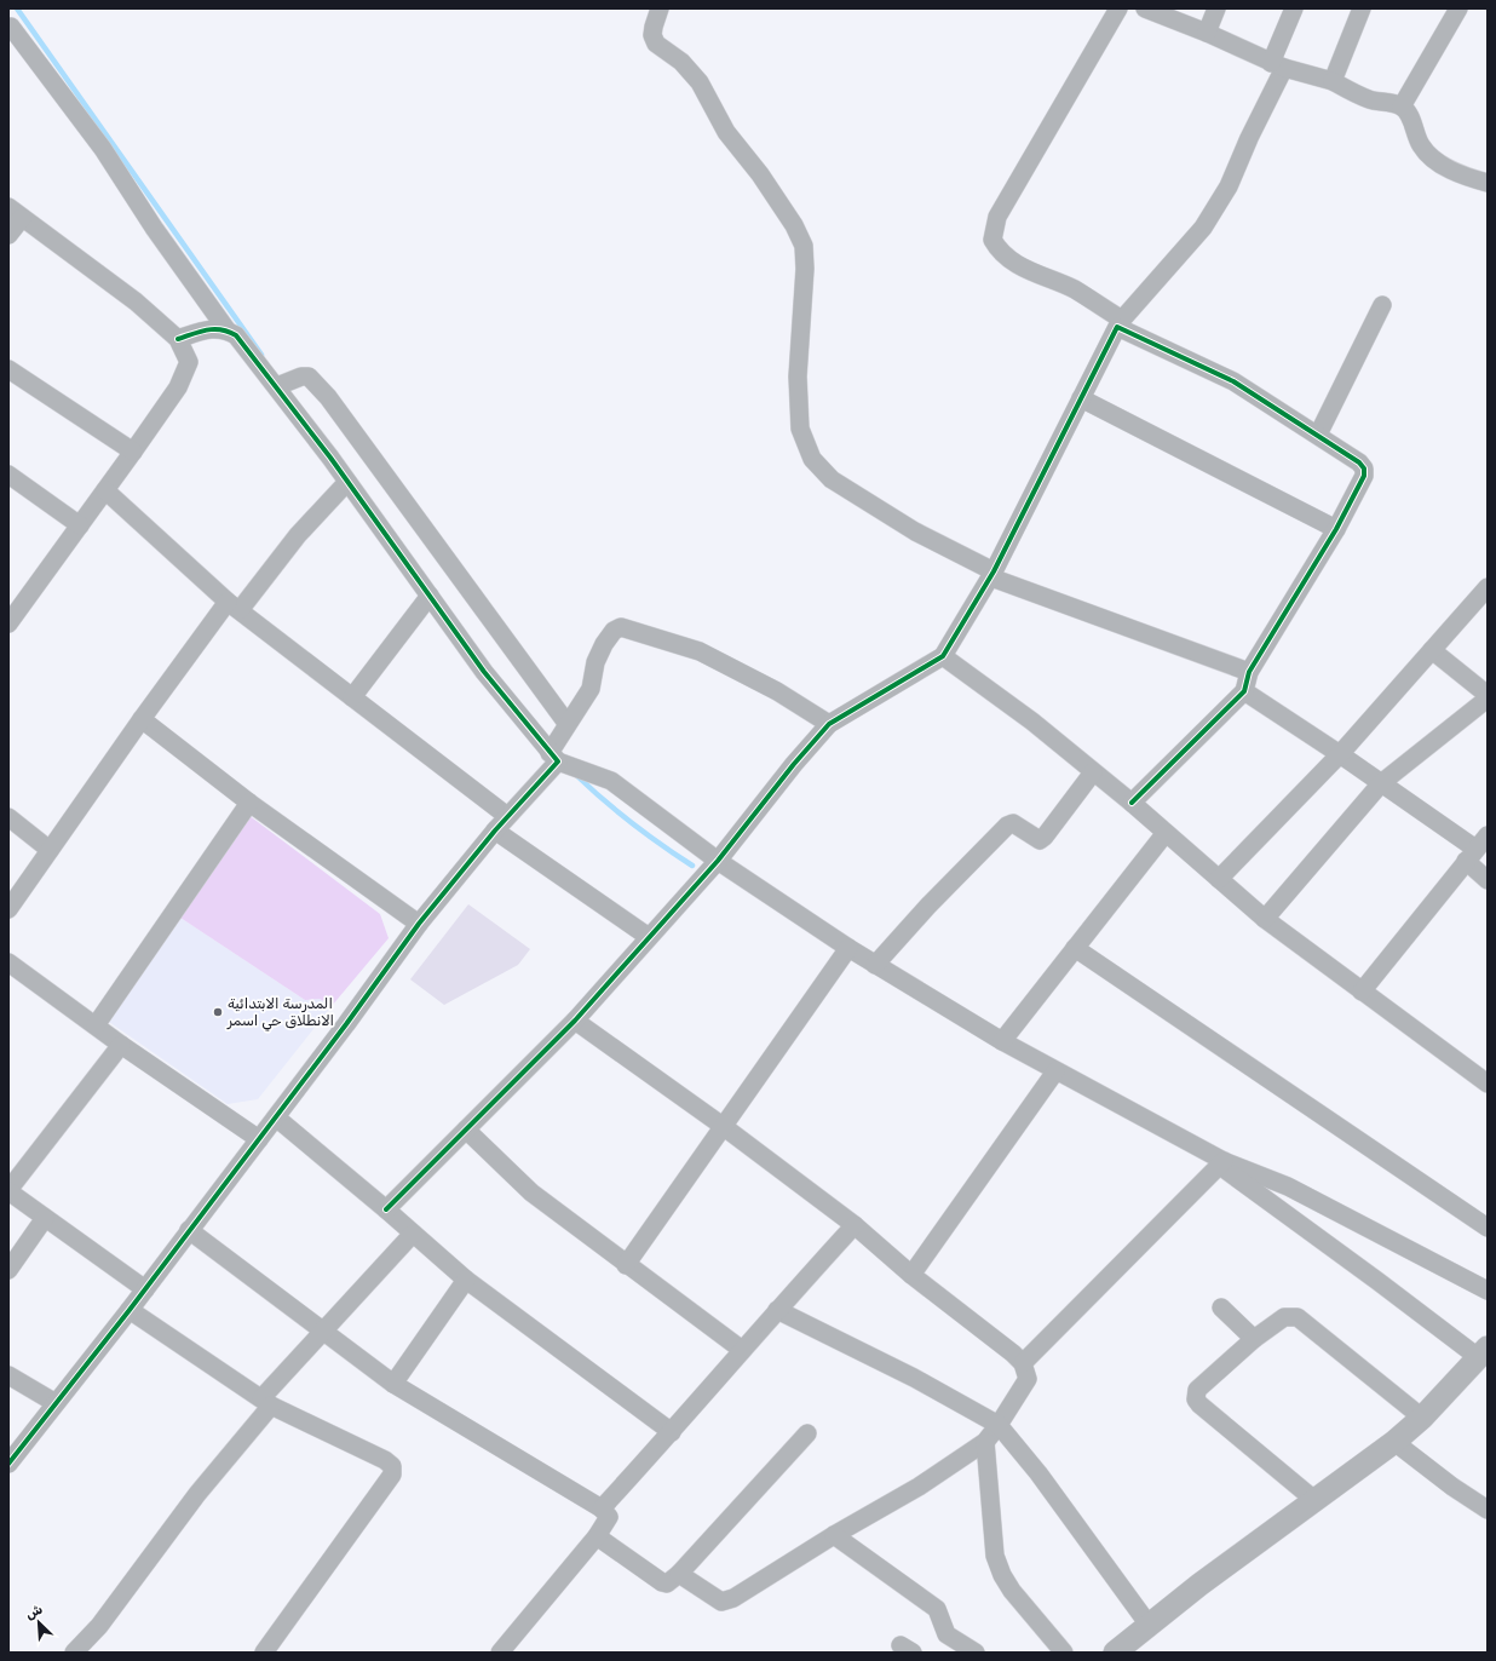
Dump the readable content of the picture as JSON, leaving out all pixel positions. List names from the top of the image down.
{
  "places": ["المدرسة الابتدائية الانطلاق حي اسمر"],
  "north": "top left"
}
